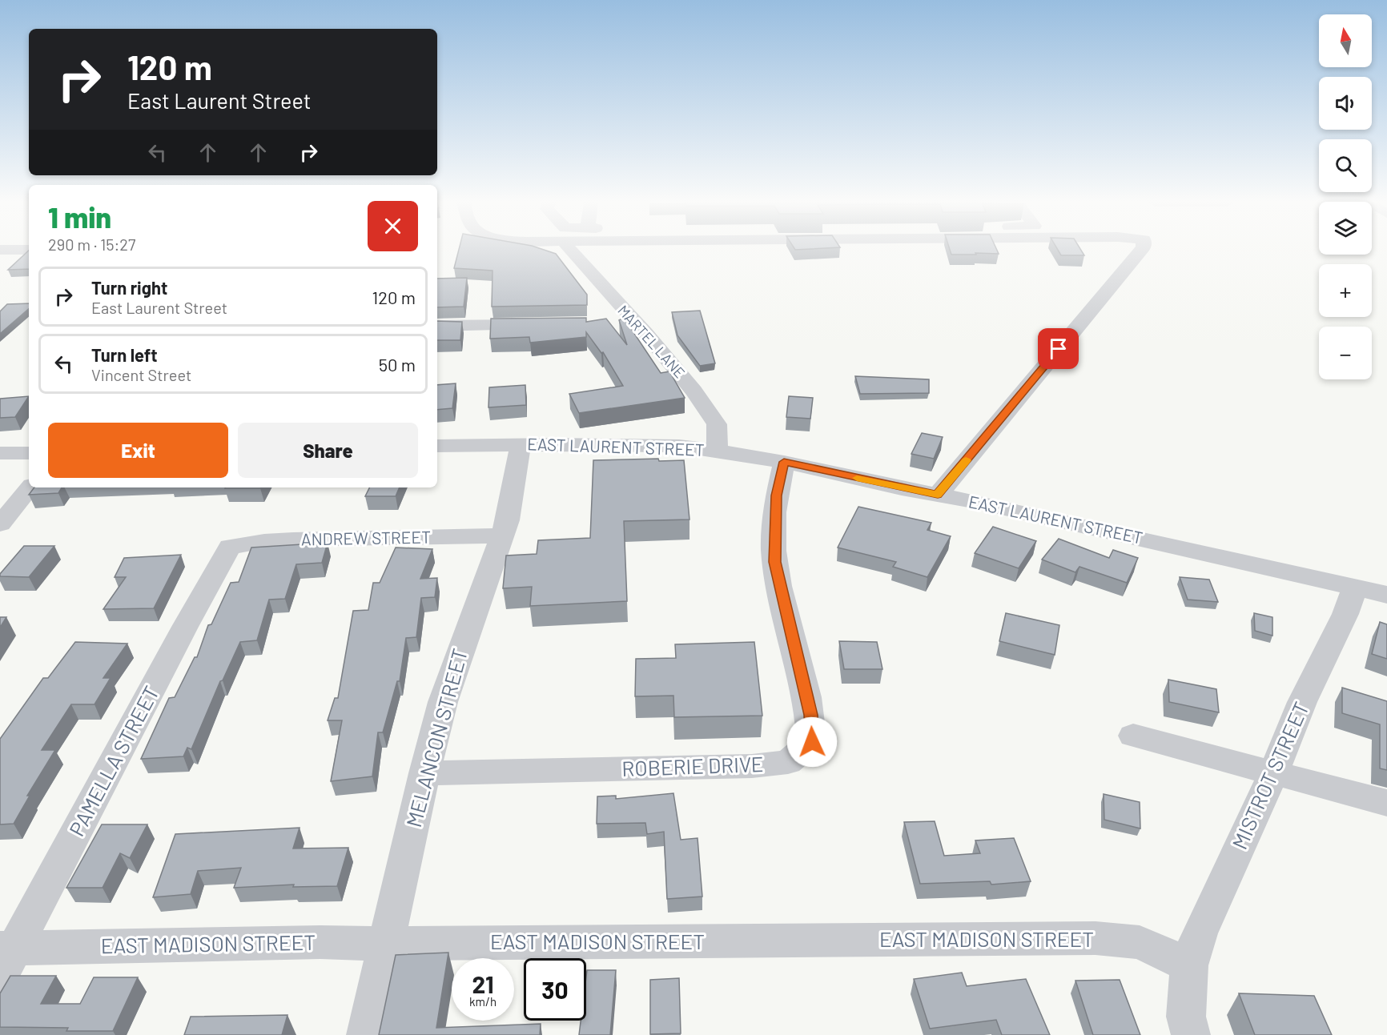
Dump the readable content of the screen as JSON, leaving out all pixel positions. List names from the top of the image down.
{
  "streets": {
    "street": [
      "MARTEL LANE",
      "EAST LAURENT STREET",
      "ANDREW STREET",
      "MELANCON STREET",
      "PAMELLA STREET",
      "ROBERIE DRIVE",
      "MISTROT STREET",
      "EAST MADISON STREET"
    ]
  },
  "crossings": [
    ["MARTEL LANE", "EAST LAURENT STREET"],
    ["EAST LAURENT STREET", "MELANCON STREET"],
    ["EAST LAURENT STREET", "ROBERIE DRIVE"],
    ["EAST LAURENT STREET", "MISTROT STREET"],
    ["ANDREW STREET", "MELANCON STREET"],
    ["ANDREW STREET", "PAMELLA STREET"],
    ["MELANCON STREET", "ROBERIE DRIVE"],
    ["MELANCON STREET", "EAST MADISON STREET"],
    ["PAMELLA STREET", "EAST MADISON STREET"],
    ["MISTROT STREET", "EAST MADISON STREET"]
  ],
  "north": "top",
  "page": {
    "map_buttons": ["+", "−"],
    "turn": ["120 m", "East Laurent Street"],
    "heading": ["1 min", "290 m · 15:27"],
    "list": [
      {
        "name": "Turn right",
        "note": "East Laurent Street",
        "value": "120 m"
      },
      {
        "name": "Turn left",
        "note": "Vincent Street",
        "value": "50 m"
      }
    ],
    "buttons": ["Exit", "Share"],
    "speed": "21 km/h",
    "limit": "30"
  }
}
